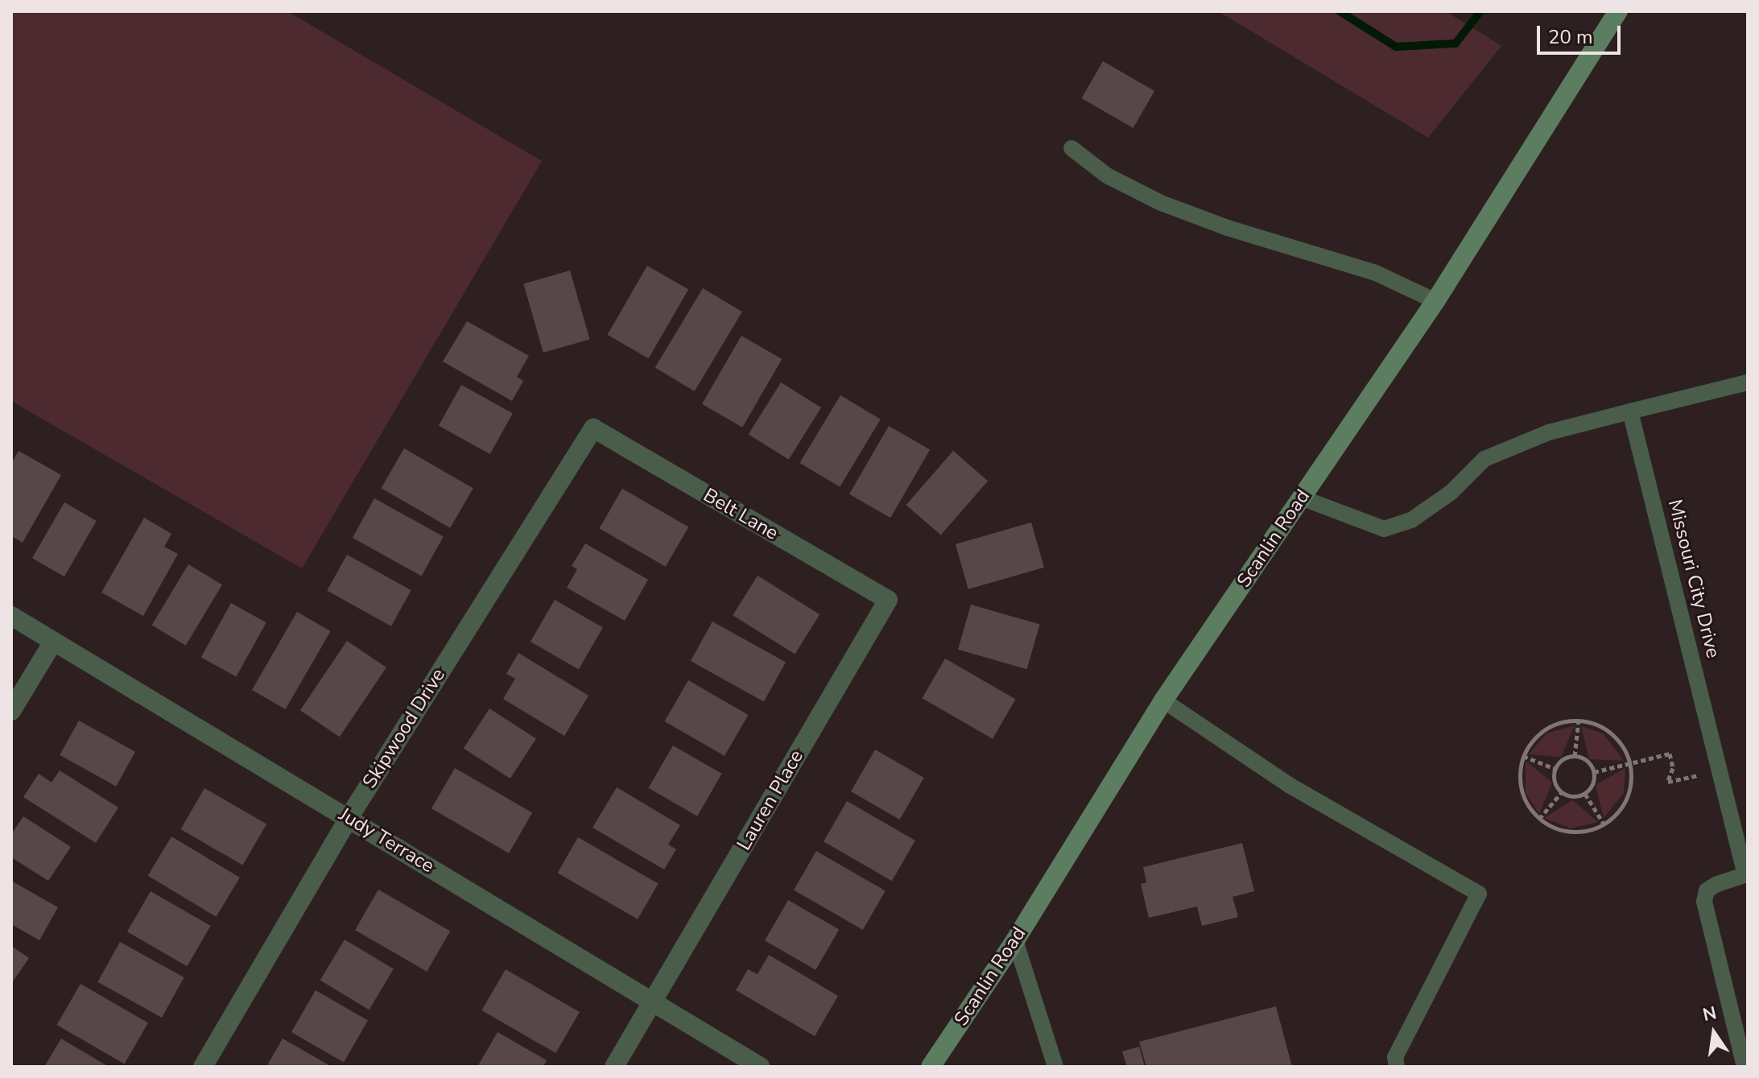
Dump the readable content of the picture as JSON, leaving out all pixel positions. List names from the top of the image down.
{
  "streets": {
    "street": [
      "Belt Lane",
      "Scanlin Road",
      "Skipwood Drive",
      "Lauren Place",
      "Judy Terrace"
    ],
    "lane": ["Missouri City Drive"]
  },
  "crossings": [
    ["Belt Lane", "Skipwood Drive"],
    ["Belt Lane", "Lauren Place"],
    ["Skipwood Drive", "Judy Terrace"],
    ["Lauren Place", "Judy Terrace"]
  ],
  "scale_bar": "20 m",
  "north": "top"
}
